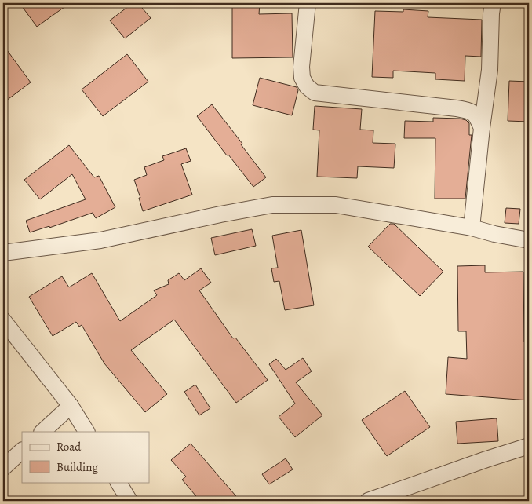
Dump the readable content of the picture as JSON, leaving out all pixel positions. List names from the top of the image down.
{
  "legend": ["Road", "Building"]
}
